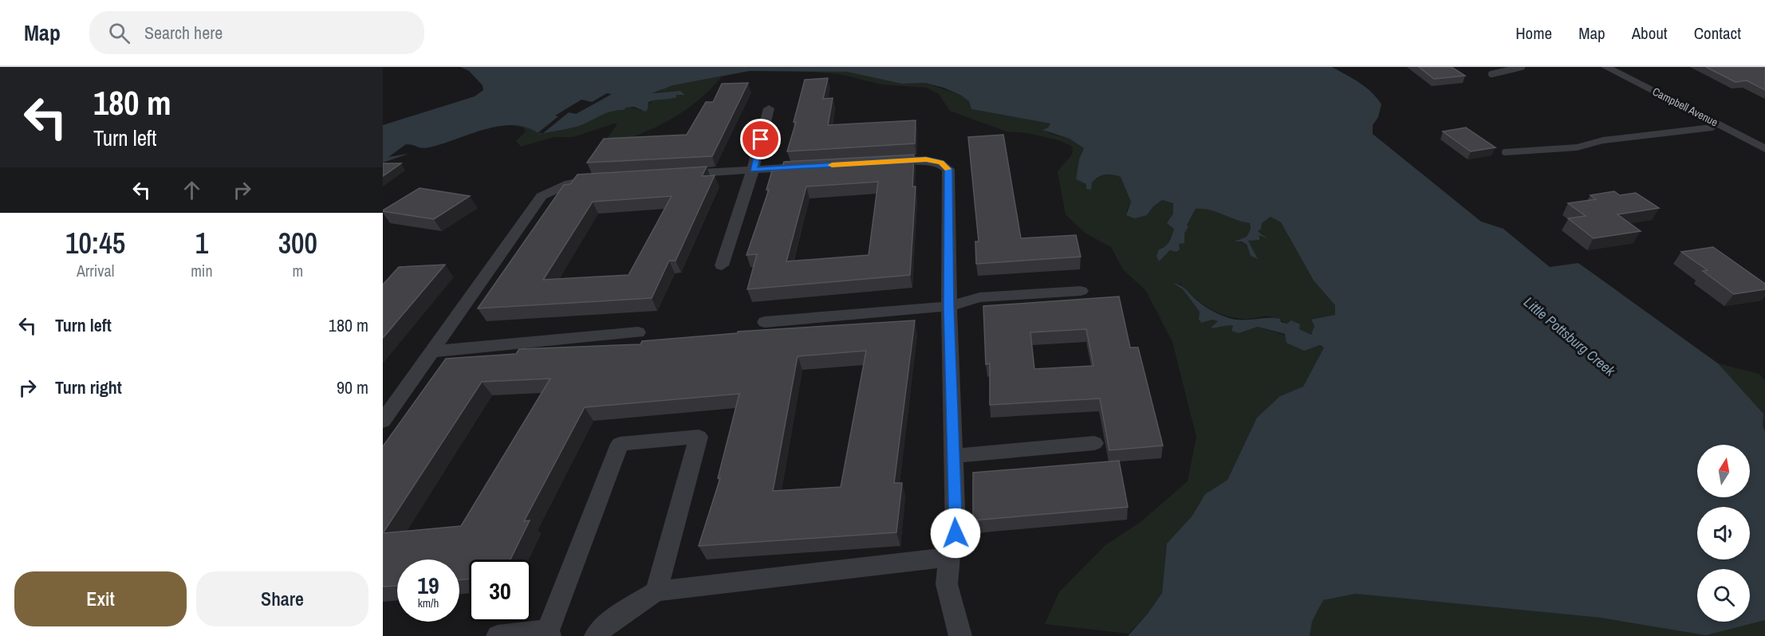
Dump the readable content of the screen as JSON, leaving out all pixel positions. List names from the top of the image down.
{
  "streets": {
    "street": ["Campbell Avenue"]
  },
  "water": ["Little Pottsburg Creek"],
  "north": "top",
  "page": {
    "header": "Map",
    "search": "Search here",
    "nav": [
      "Home",
      "Map",
      "About",
      "Contact"
    ],
    "turn": ["180 m", "Turn left"],
    "eta": [
      "10:45",
      "Arrival",
      "1",
      "min",
      "300",
      "m"
    ],
    "list": [
      {
        "name": "Turn left",
        "value": "180 m"
      },
      {
        "name": "Turn right",
        "value": "90 m"
      }
    ],
    "speed": "19 km/h",
    "limit": "30",
    "buttons": ["Exit", "Share"]
  }
}
